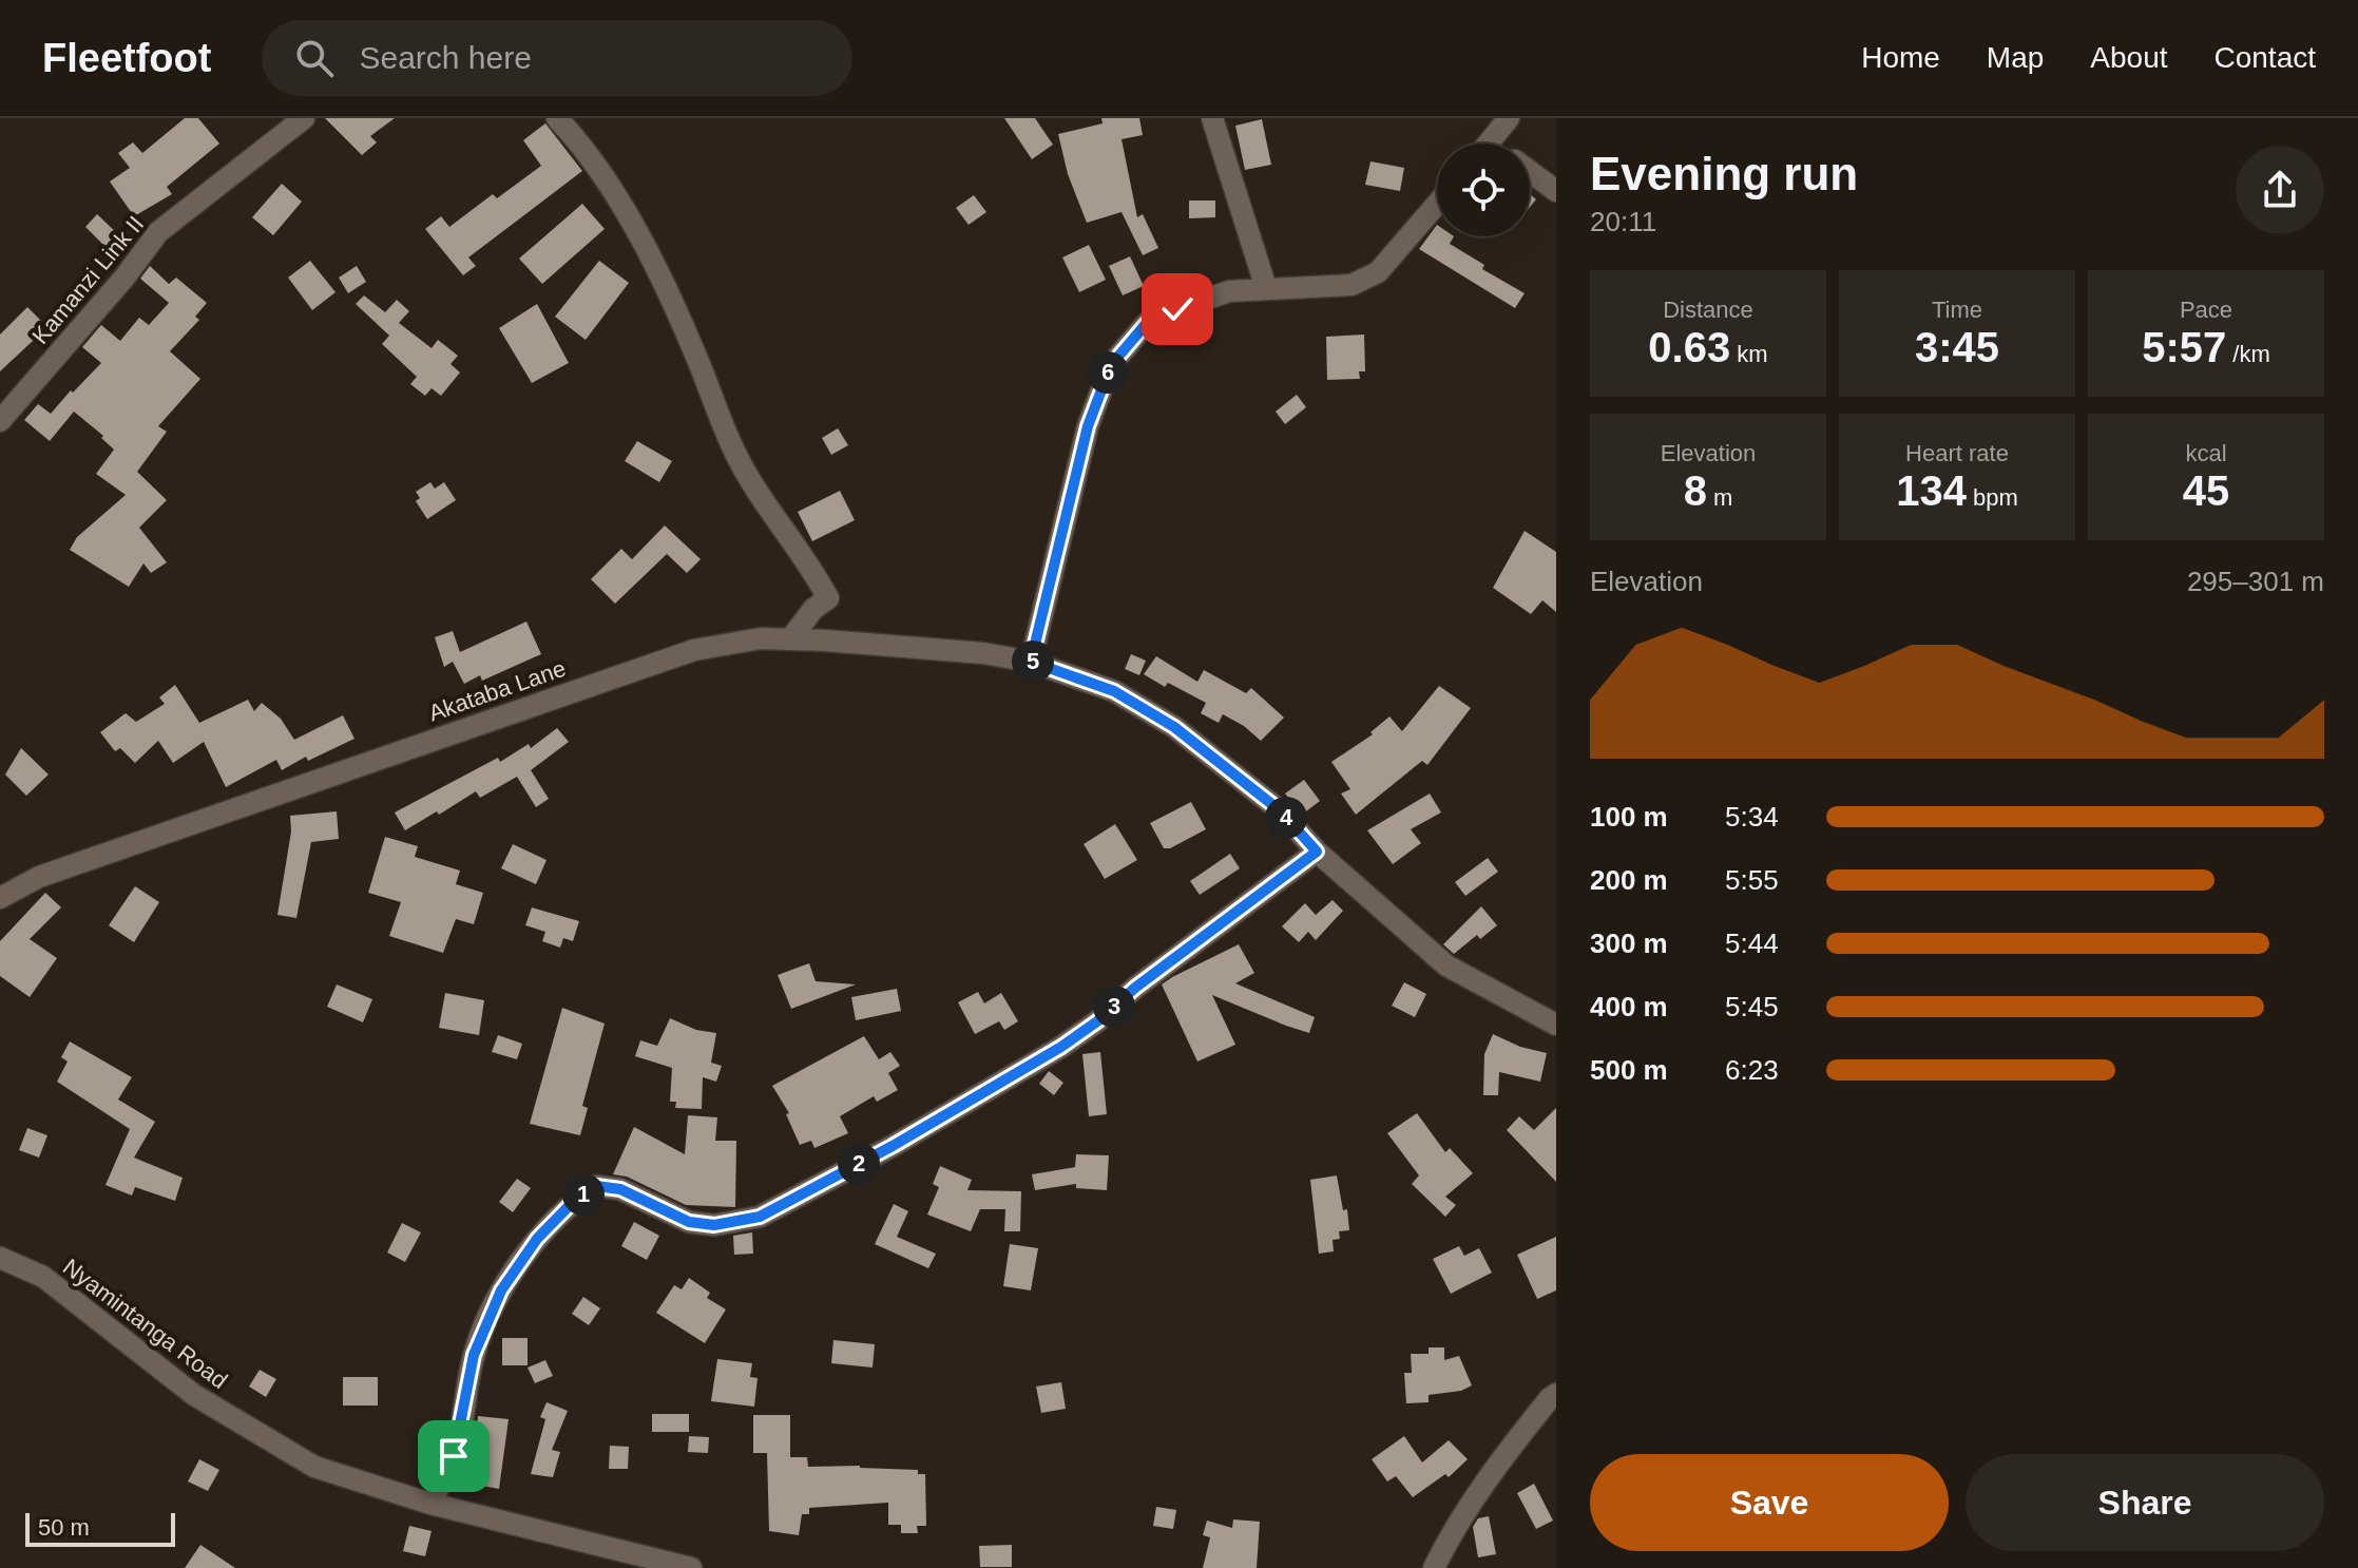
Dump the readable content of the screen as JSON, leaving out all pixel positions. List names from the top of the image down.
{
  "streets": {
    "street": ["Kamanzi Link II", "Akataba Lane", "Nyamintanga Road"]
  },
  "scale_bar": "50 m",
  "page": {
    "header": "Fleetfoot",
    "search": "Search here",
    "nav": [
      "Home",
      "Map",
      "About",
      "Contact"
    ],
    "heading": ["Evening run", "20:11"],
    "stats": [
      ["Distance", "0.63 km"],
      ["Time", "3:45"],
      ["Pace", "5:57 /km"],
      ["Elevation", "8 m"],
      ["Heart rate", "134 bpm"],
      ["kcal", "45"]
    ],
    "pins": [
      "6",
      "5",
      "4",
      "3",
      "2",
      "1"
    ],
    "chart": ["Elevation", "295–301 m"],
    "list": [
      {
        "name": "100 m",
        "note": "5:34"
      },
      {
        "name": "200 m",
        "note": "5:55"
      },
      {
        "name": "300 m",
        "note": "5:44"
      },
      {
        "name": "400 m",
        "note": "5:45"
      },
      {
        "name": "500 m",
        "note": "6:23"
      }
    ],
    "buttons": ["Save", "Share"],
    "scale": "50 m"
  }
}
